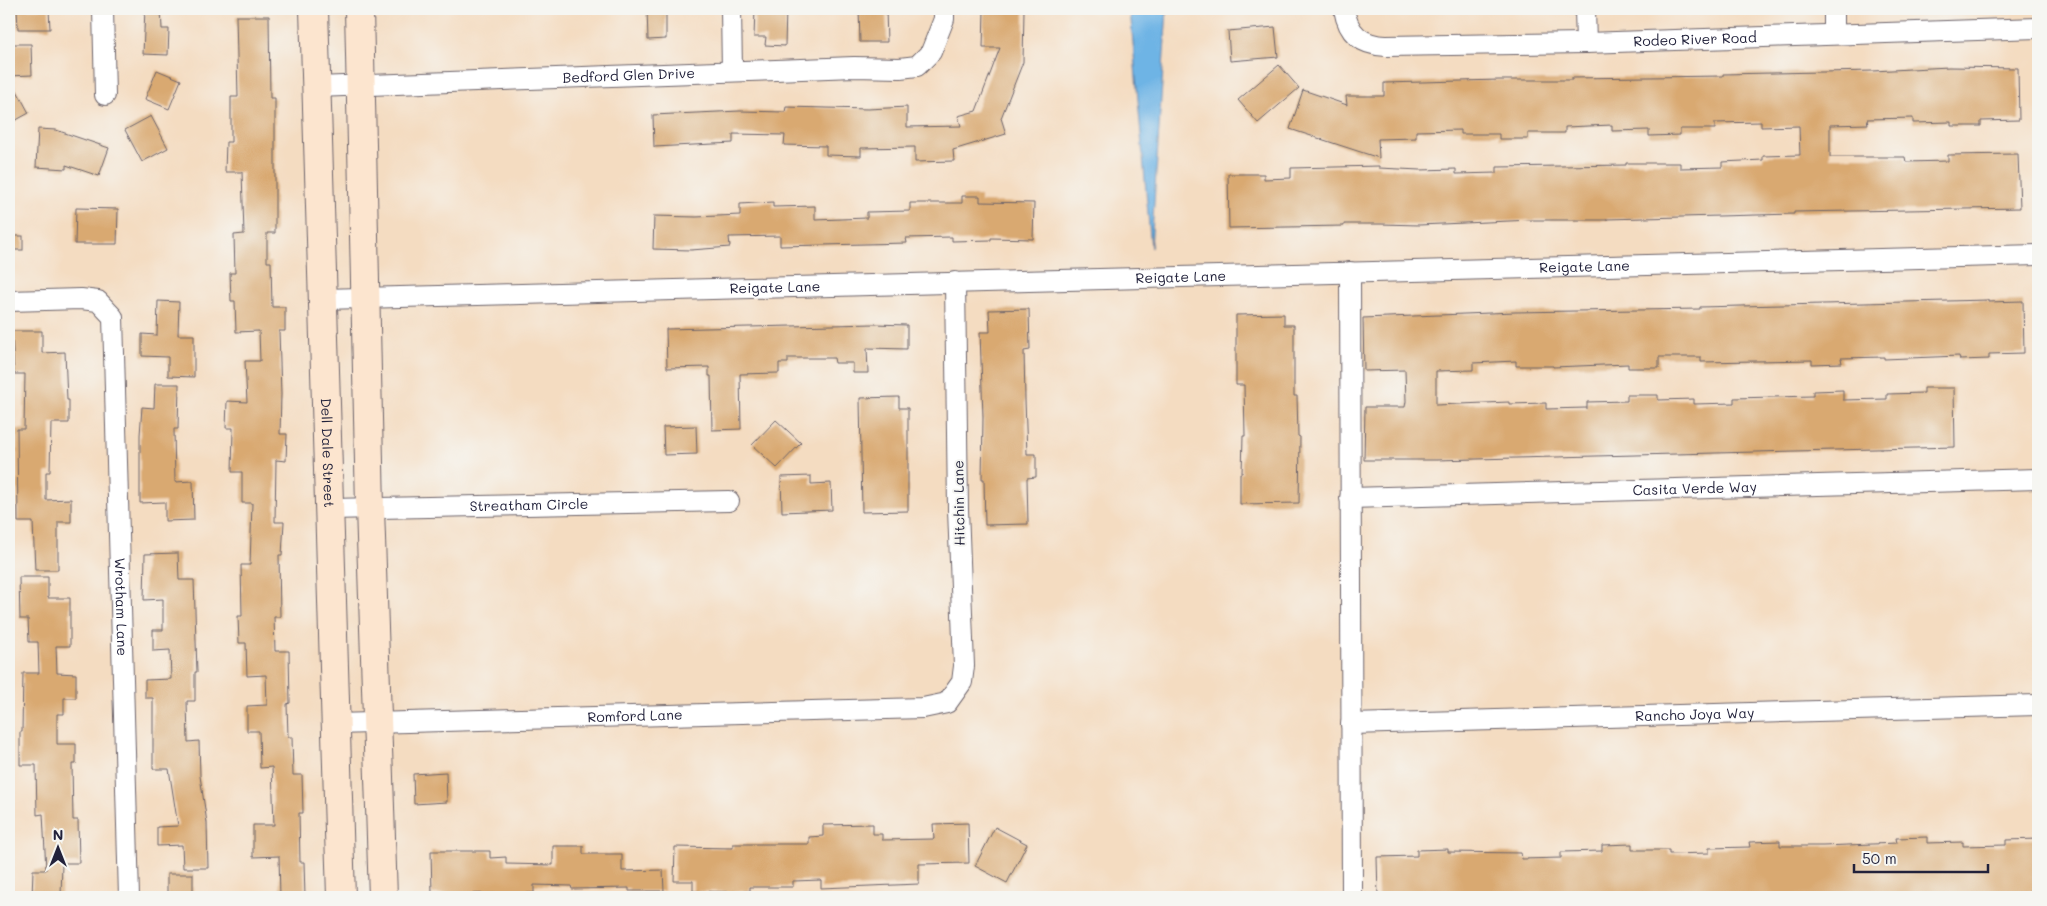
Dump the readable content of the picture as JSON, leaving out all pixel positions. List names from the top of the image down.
{
  "streets": {
    "main road": ["Dell Dale Street"],
    "street": [
      "Rodeo River Road",
      "Bedford Glen Drive",
      "Reigate Lane",
      "Casita Verde Way",
      "Hitchin Lane",
      "Streatham Circle",
      "Wrotham Lane",
      "Rancho Joya Way",
      "Romford Lane"
    ]
  },
  "crossings": [
    ["Bedford Glen Drive", "Dell Dale Street"],
    ["Reigate Lane", "Dell Dale Street"],
    ["Reigate Lane", "Hitchin Lane"],
    ["Dell Dale Street", "Streatham Circle"],
    ["Dell Dale Street", "Romford Lane"],
    ["Hitchin Lane", "Romford Lane"]
  ],
  "scale_bar": "50 m",
  "north": "top"
}
